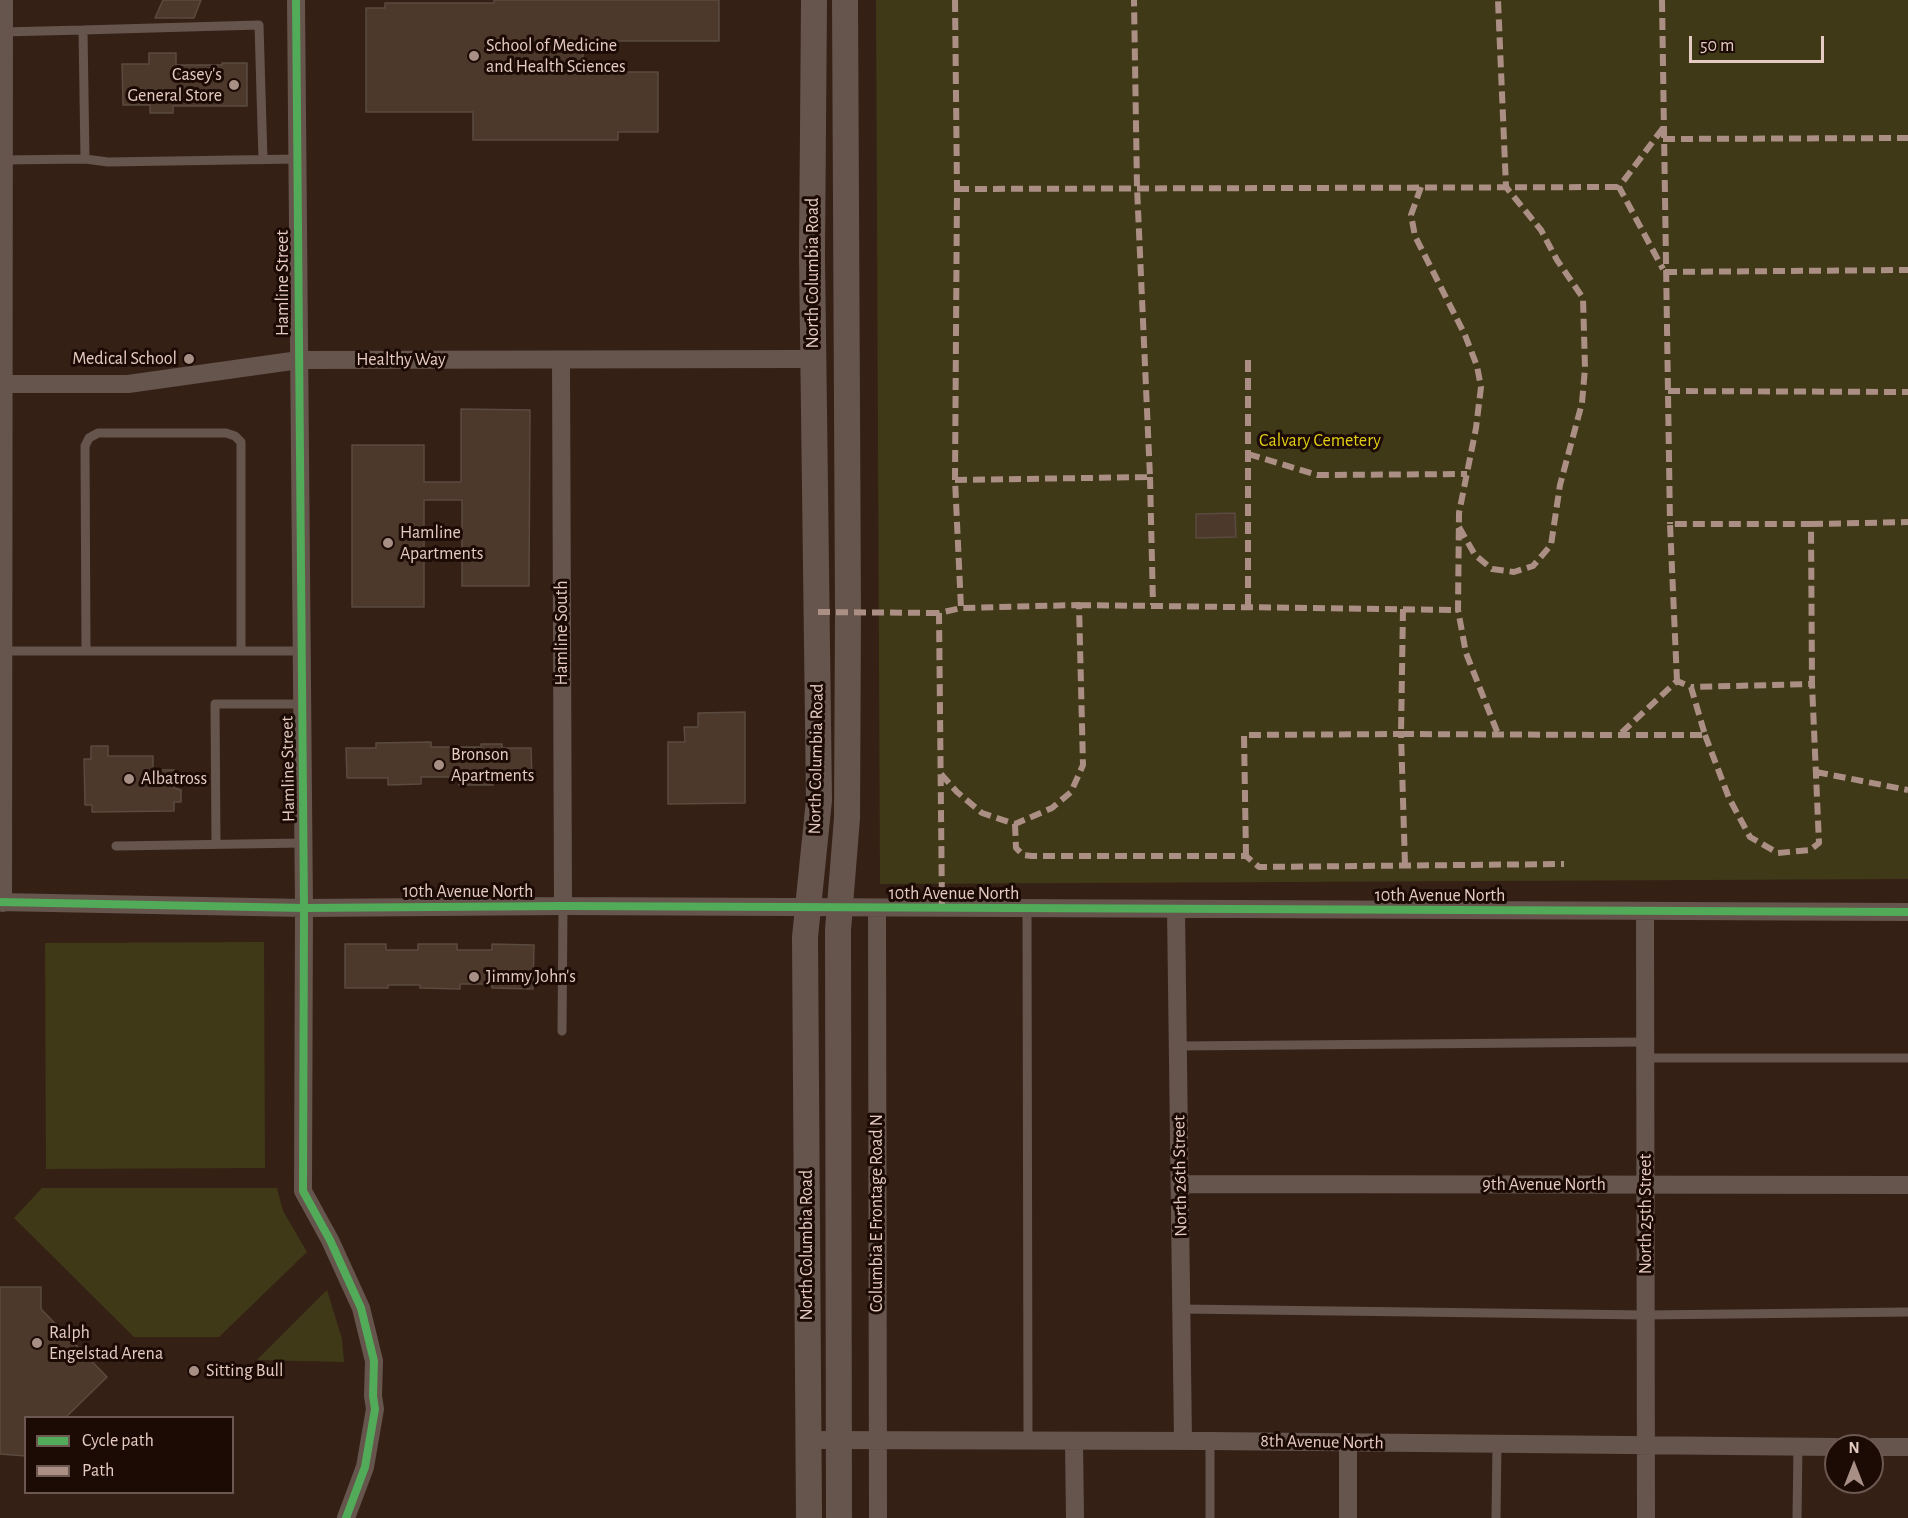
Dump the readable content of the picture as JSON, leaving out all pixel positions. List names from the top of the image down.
{
  "streets": {
    "main road": ["North Columbia Road"],
    "street": [
      "Hamline Street",
      "Healthy Way",
      "Hamline South",
      "10th Avenue North",
      "North 26th Street",
      "9th Avenue North",
      "Columbia E Frontage Road N",
      "North 25th Street",
      "8th Avenue North"
    ]
  },
  "crossings": [
    ["North Columbia Road", "10th Avenue North"],
    ["North Columbia Road", "8th Avenue North"],
    ["Hamline Street", "Healthy Way"],
    ["Hamline Street", "10th Avenue North"],
    ["Healthy Way", "Hamline South"],
    ["Hamline South", "10th Avenue North"],
    ["10th Avenue North", "North 26th Street"],
    ["10th Avenue North", "Columbia E Frontage Road N"],
    ["10th Avenue North", "North 25th Street"],
    ["North 26th Street", "9th Avenue North"],
    ["North 26th Street", "8th Avenue North"],
    ["9th Avenue North", "North 25th Street"],
    ["Columbia E Frontage Road N", "8th Avenue North"],
    ["North 25th Street", "8th Avenue North"]
  ],
  "parks": ["Calvary Cemetery"],
  "places": [
    "School of Medicine and Health Sciences",
    "Casey's General Store",
    "Medical School",
    "Hamline Apartments",
    "Bronson Apartments",
    "Albatross",
    "Jimmy John's",
    "Ralph Engelstad Arena",
    "Sitting Bull"
  ],
  "legend": ["Cycle path", "Path"],
  "scale_bar": "50 m",
  "north": "top"
}
